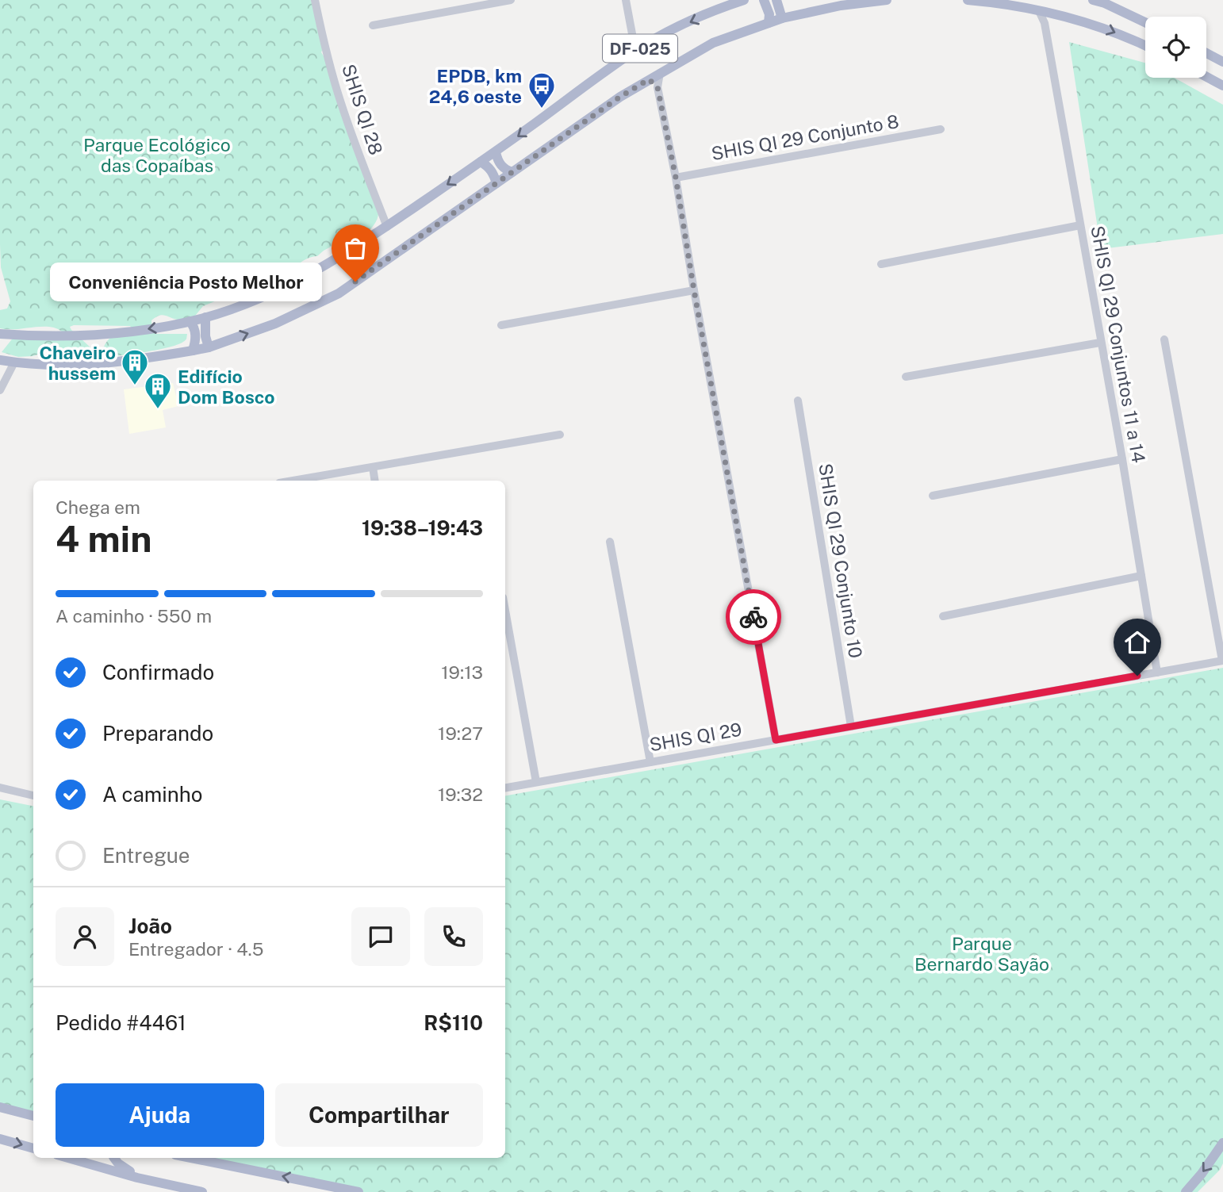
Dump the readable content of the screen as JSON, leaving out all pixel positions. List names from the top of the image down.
{
  "streets": {
    "main road": ["DF-025"],
    "street": [
      "SHIS QI 28",
      "SHIS QI 29 Conjunto 8",
      "SHIS QI 29 Conjuntos 11 a 14",
      "SHIS QI 29 Conjunto 10",
      "SHIS QI 29"
    ]
  },
  "crossings": [
    ["DF-025", "SHIS QI 28"],
    ["SHIS QI 29 Conjuntos 11 a 14", "SHIS QI 29"],
    ["SHIS QI 29 Conjunto 10", "SHIS QI 29"]
  ],
  "parks": ["Parque Ecológico das Copaíbas", "Parque Bernardo Sayão"],
  "places": {
    "bus stop": ["EPDB, km 24,6 oeste"],
    "other": ["Conveniência Posto Melhor"],
    "building": ["Chaveiro hussem", "Edifício Dom Bosco"]
  },
  "page": {
    "bubble": "Conveniência Posto Melhor",
    "heading": ["4 min", "Chega em", "19:38–19:43"],
    "panel": [
      "João",
      "Entregador · 4.5",
      "Pedido #4461",
      "R$110"
    ],
    "bar": "A caminho · 550 m",
    "list": [
      ["Confirmado", "19:13"],
      ["Preparando", "19:27"],
      ["A caminho", "19:32"],
      "Entregue"
    ],
    "buttons": ["Ajuda", "Compartilhar"]
  }
}
